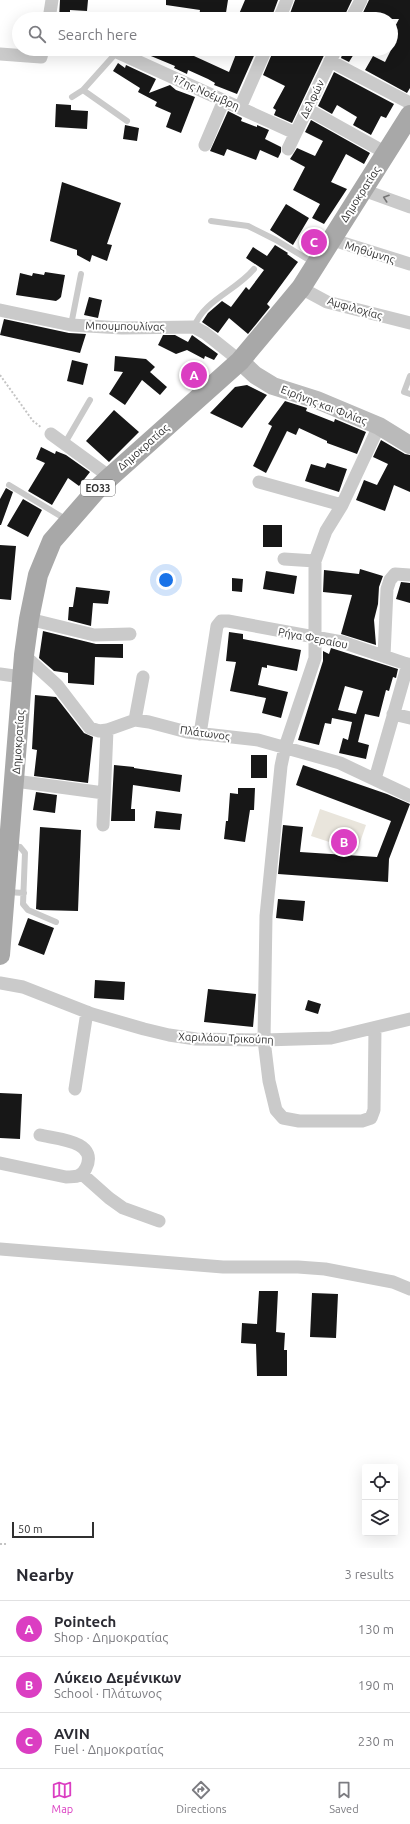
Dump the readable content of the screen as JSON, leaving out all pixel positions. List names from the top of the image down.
{
  "streets": {
    "main road": ["Δημοκρατίας", "ΕΟ33"],
    "street": [
      "17ης Νοέμβρη",
      "Δελφών",
      "Μηθύμνης",
      "Αμφιλοχίας",
      "Μπουμπουλίνας",
      "Ειρήνης και Φιλίας",
      "Ρήγα Φεραίου",
      "Πλάτωνος",
      "Χαριλάου Τρικούπη"
    ]
  },
  "crossings": [
    ["17ης Νοέμβρη", "Δελφών"],
    ["Δημοκρατίας", "Μηθύμνης"],
    ["Δημοκρατίας", "Αμφιλοχίας"],
    ["Δημοκρατίας", "Ειρήνης και Φιλίας"],
    ["Ρήγα Φεραίου", "Πλάτωνος"]
  ],
  "scale_bar": "50 m",
  "page": {
    "search": "Search here",
    "pins": ["C", "A", "B"],
    "scale": "50 m",
    "heading": ["Nearby", "3 results"],
    "list": [
      {
        "mark": "A",
        "name": "Pointech",
        "note": "Shop · Δημοκρατίας",
        "value": "130 m"
      },
      {
        "mark": "B",
        "name": "Λύκειο Δεμένικων",
        "note": "School · Πλάτωνος",
        "value": "190 m"
      },
      {
        "mark": "C",
        "name": "AVIN",
        "note": "Fuel · Δημοκρατίας",
        "value": "230 m"
      }
    ],
    "nav": ["Map", "Directions", "Saved"]
  }
}
